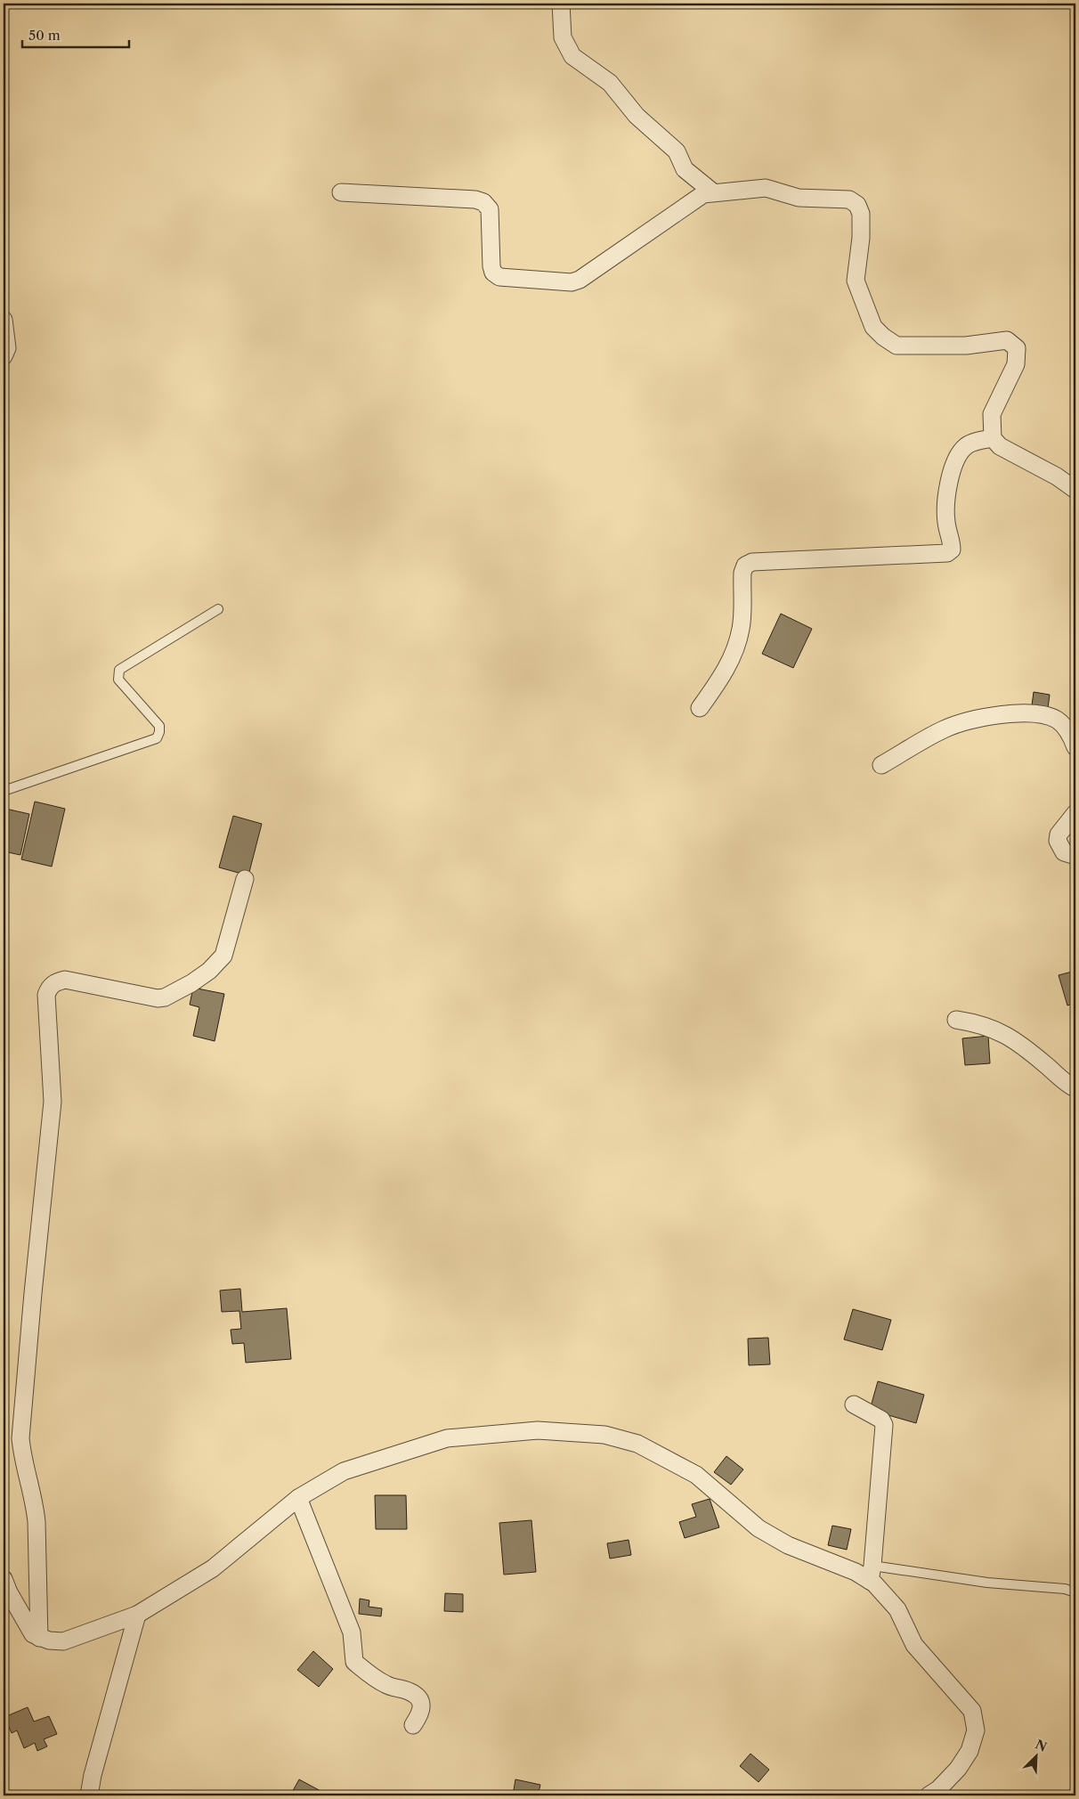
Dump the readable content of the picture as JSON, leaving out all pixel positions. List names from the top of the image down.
{
  "scale_bar": "50 m",
  "north": "top right"
}
